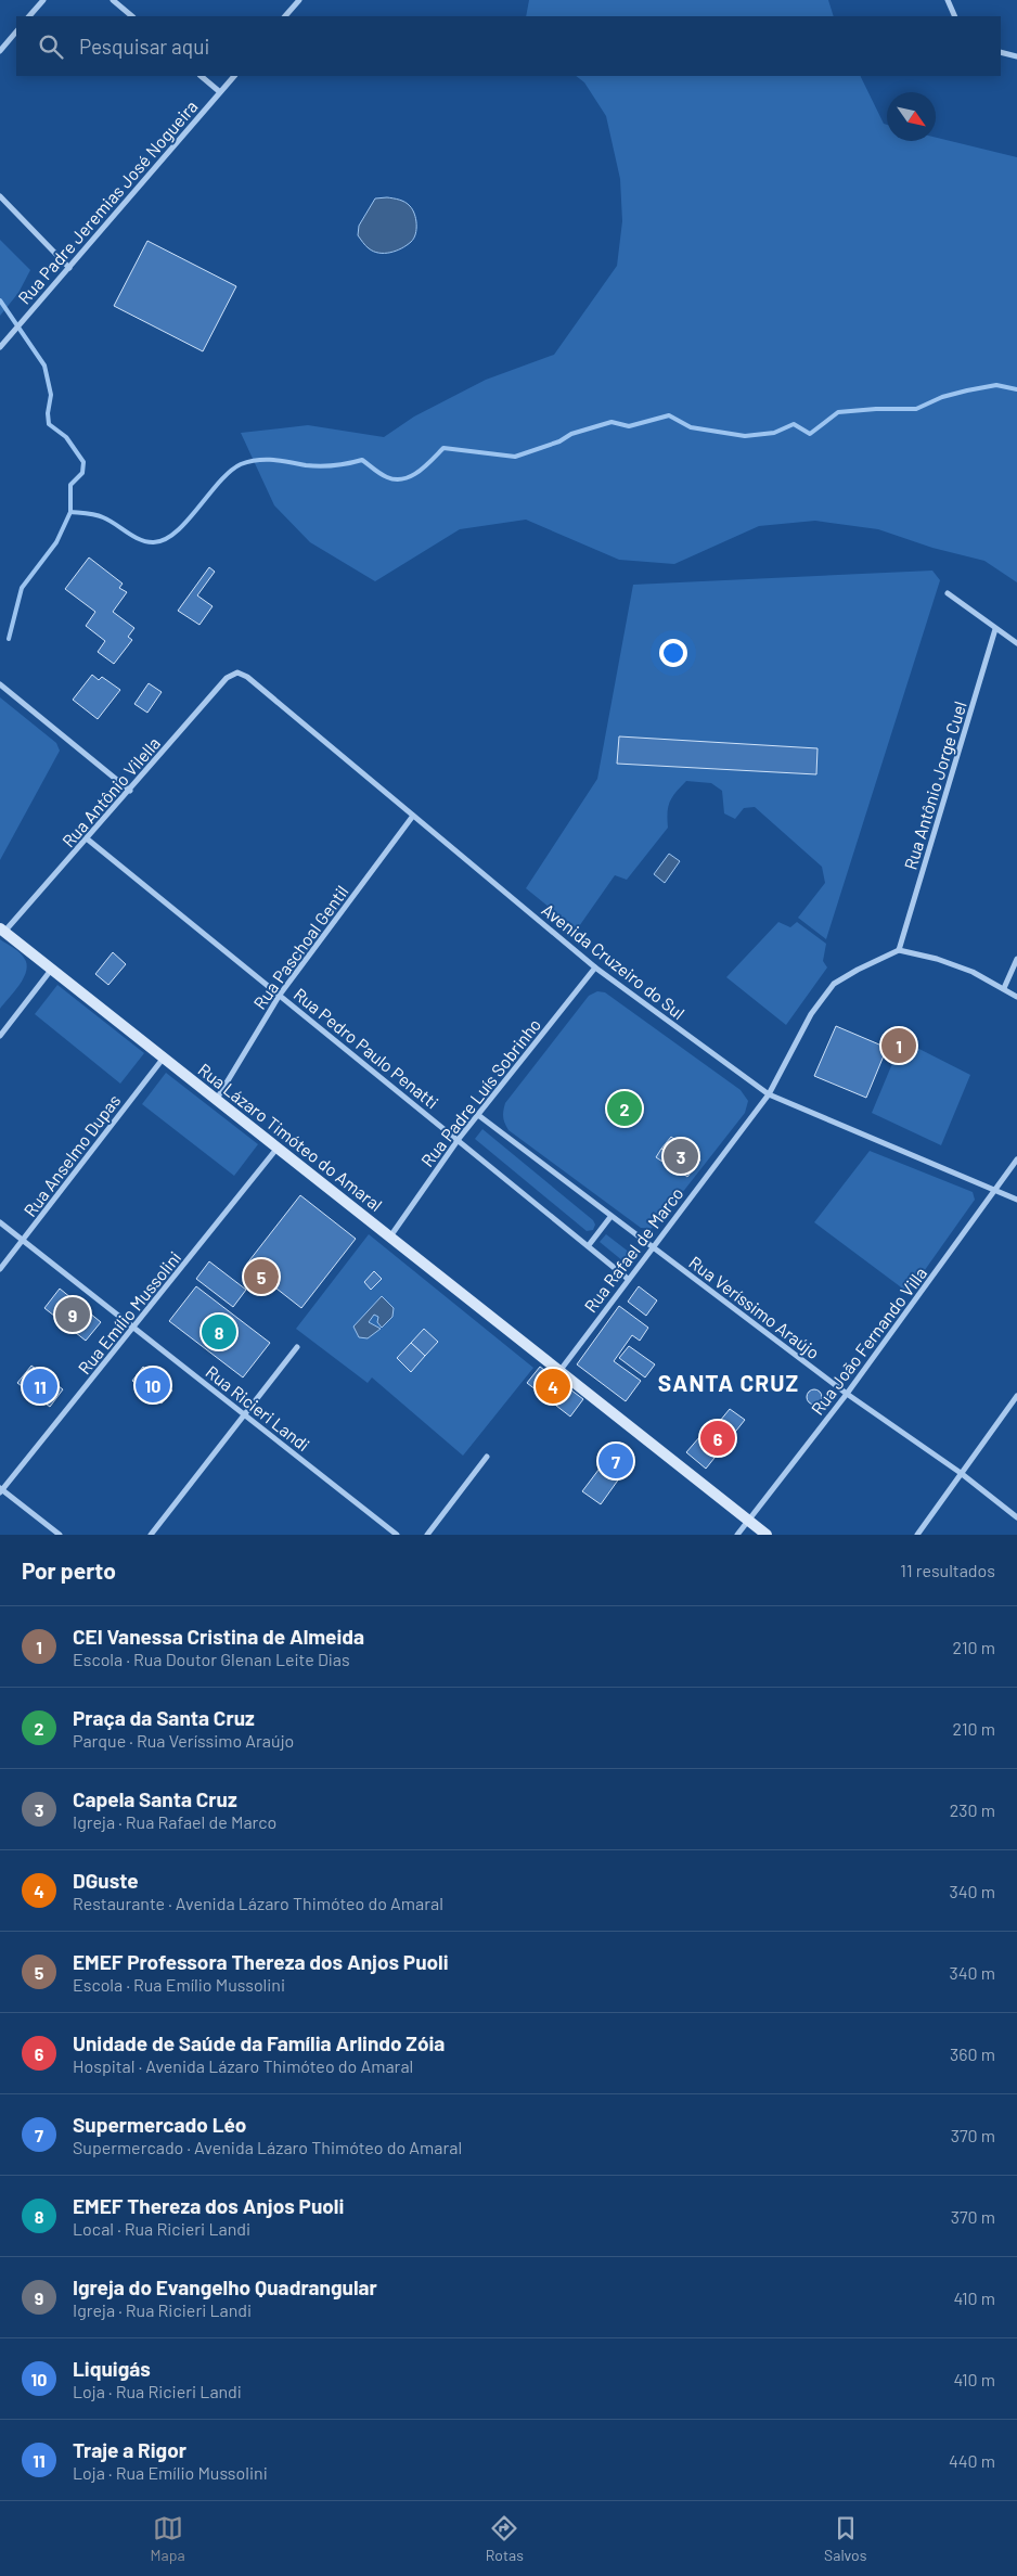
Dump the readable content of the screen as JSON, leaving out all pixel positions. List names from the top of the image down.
{
  "streets": {
    "main road": ["Rua Lázaro Timóteo do Amaral"],
    "street": [
      "Rua Padre Jeremias José Nogueira",
      "Rua Antônio Jorge Cuel",
      "Rua Antônio Vilella",
      "Rua Paschoal Gentil",
      "Avenida Cruzeiro do Sul",
      "Rua Pedro Paulo Penatti",
      "Rua Padre Luís Sobrinho",
      "Rua Anselmo Dupas",
      "Rua Rafael de Marco",
      "Rua Veríssimo Araújo",
      "Rua Emílio Mussolini",
      "Rua João Fernando Villa",
      "Rua Ricieri Landi"
    ]
  },
  "crossings": [
    ["Rua Antônio Jorge Cuel", "Rua Rafael de Marco"],
    ["Rua Antônio Vilella", "Avenida Cruzeiro do Sul"],
    ["Rua Antônio Vilella", "Rua Pedro Paulo Penatti"],
    ["Rua Antônio Vilella", "Rua Lázaro Timóteo do Amaral"],
    ["Rua Paschoal Gentil", "Avenida Cruzeiro do Sul"],
    ["Rua Paschoal Gentil", "Rua Pedro Paulo Penatti"],
    ["Rua Paschoal Gentil", "Rua Lázaro Timóteo do Amaral"],
    ["Avenida Cruzeiro do Sul", "Rua Padre Luís Sobrinho"],
    ["Avenida Cruzeiro do Sul", "Rua Rafael de Marco"],
    ["Avenida Cruzeiro do Sul", "Rua João Fernando Villa"],
    ["Rua Pedro Paulo Penatti", "Rua Padre Luís Sobrinho"],
    ["Rua Pedro Paulo Penatti", "Rua Rafael de Marco"],
    ["Rua Padre Luís Sobrinho", "Rua Lázaro Timóteo do Amaral"],
    ["Rua Padre Luís Sobrinho", "Rua Veríssimo Araújo"],
    ["Rua Lázaro Timóteo do Amaral", "Rua Anselmo Dupas"],
    ["Rua Lázaro Timóteo do Amaral", "Rua Rafael de Marco"],
    ["Rua Lázaro Timóteo do Amaral", "Rua Emílio Mussolini"],
    ["Rua Lázaro Timóteo do Amaral", "Rua João Fernando Villa"],
    ["Rua Anselmo Dupas", "Rua Ricieri Landi"],
    ["Rua Rafael de Marco", "Rua Veríssimo Araújo"],
    ["Rua Veríssimo Araújo", "Rua João Fernando Villa"],
    ["Rua Emílio Mussolini", "Rua Ricieri Landi"]
  ],
  "districts": ["SANTA CRUZ"],
  "north": "bottom right",
  "page": {
    "search": "Pesquisar aqui",
    "pins": [
      "1",
      "2",
      "3",
      "5",
      "9",
      "8",
      "10",
      "4",
      "11",
      "6",
      "7"
    ],
    "heading": ["Por perto", "11 resultados"],
    "list": [
      {
        "mark": "1",
        "name": "CEI Vanessa Cristina de Almeida",
        "note": "Escola · Rua Doutor Glenan Leite Dias",
        "value": "210 m"
      },
      {
        "mark": "2",
        "name": "Praça da Santa Cruz",
        "note": "Parque · Rua Veríssimo Araújo",
        "value": "210 m"
      },
      {
        "mark": "3",
        "name": "Capela Santa Cruz",
        "note": "Igreja · Rua Rafael de Marco",
        "value": "230 m"
      },
      {
        "mark": "4",
        "name": "DGuste",
        "note": "Restaurante · Avenida Lázaro Thimóteo do Amaral",
        "value": "340 m"
      },
      {
        "mark": "5",
        "name": "EMEF Professora Thereza dos Anjos Puoli",
        "note": "Escola · Rua Emílio Mussolini",
        "value": "340 m"
      },
      {
        "mark": "6",
        "name": "Unidade de Saúde da Família Arlindo Zóia",
        "note": "Hospital · Avenida Lázaro Thimóteo do Amaral",
        "value": "360 m"
      },
      {
        "mark": "7",
        "name": "Supermercado Léo",
        "note": "Supermercado · Avenida Lázaro Thimóteo do Amaral",
        "value": "370 m"
      },
      {
        "mark": "8",
        "name": "EMEF Thereza dos Anjos Puoli",
        "note": "Local · Rua Ricieri Landi",
        "value": "370 m"
      },
      {
        "mark": "9",
        "name": "Igreja do Evangelho Quadrangular",
        "note": "Igreja · Rua Ricieri Landi",
        "value": "410 m"
      },
      {
        "mark": "10",
        "name": "Liquigás",
        "note": "Loja · Rua Ricieri Landi",
        "value": "410 m"
      },
      {
        "mark": "11",
        "name": "Traje a Rigor",
        "note": "Loja · Rua Emílio Mussolini",
        "value": "440 m"
      }
    ],
    "nav": ["Mapa", "Rotas", "Salvos"]
  }
}
